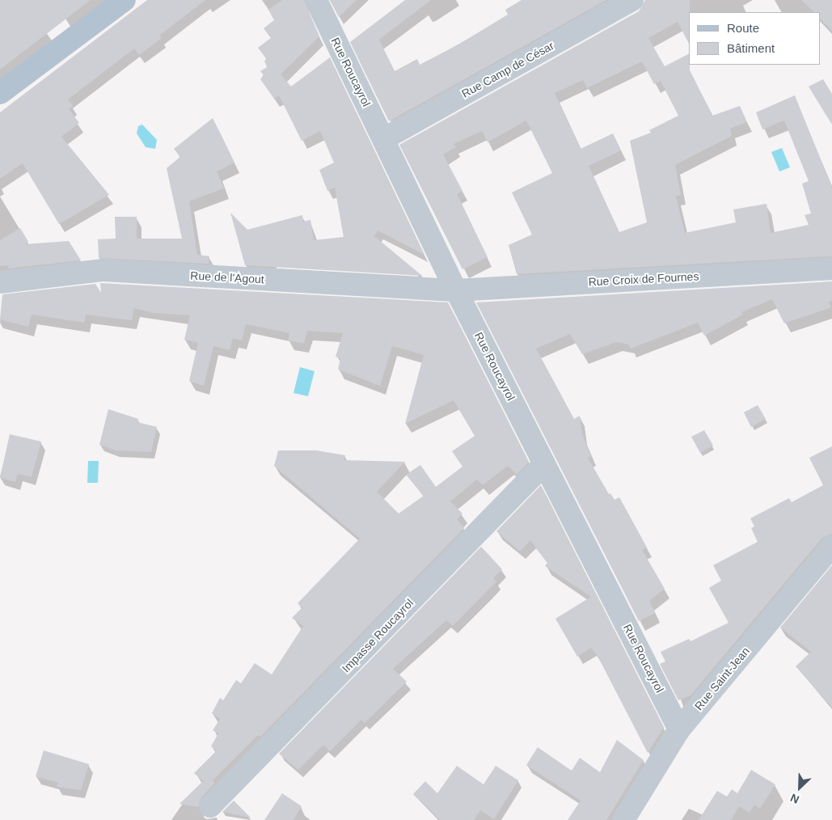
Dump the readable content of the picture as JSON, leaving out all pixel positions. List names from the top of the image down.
{
  "streets": {
    "street": [
      "Rue Camp de César",
      "Rue Roucayrol",
      "Rue de l'Agout",
      "Rue Croix de Fournes",
      "Impasse Roucayrol",
      "Rue Saint-Jean"
    ]
  },
  "crossings": [
    ["Rue Camp de César", "Rue Roucayrol"],
    ["Rue Roucayrol", "Rue de l'Agout"],
    ["Rue Roucayrol", "Rue Croix de Fournes"],
    ["Rue Roucayrol", "Impasse Roucayrol"],
    ["Rue Roucayrol", "Rue Saint-Jean"],
    ["Rue de l'Agout", "Rue Croix de Fournes"]
  ],
  "legend": ["Route", "Bâtiment"],
  "north": "bottom left"
}
